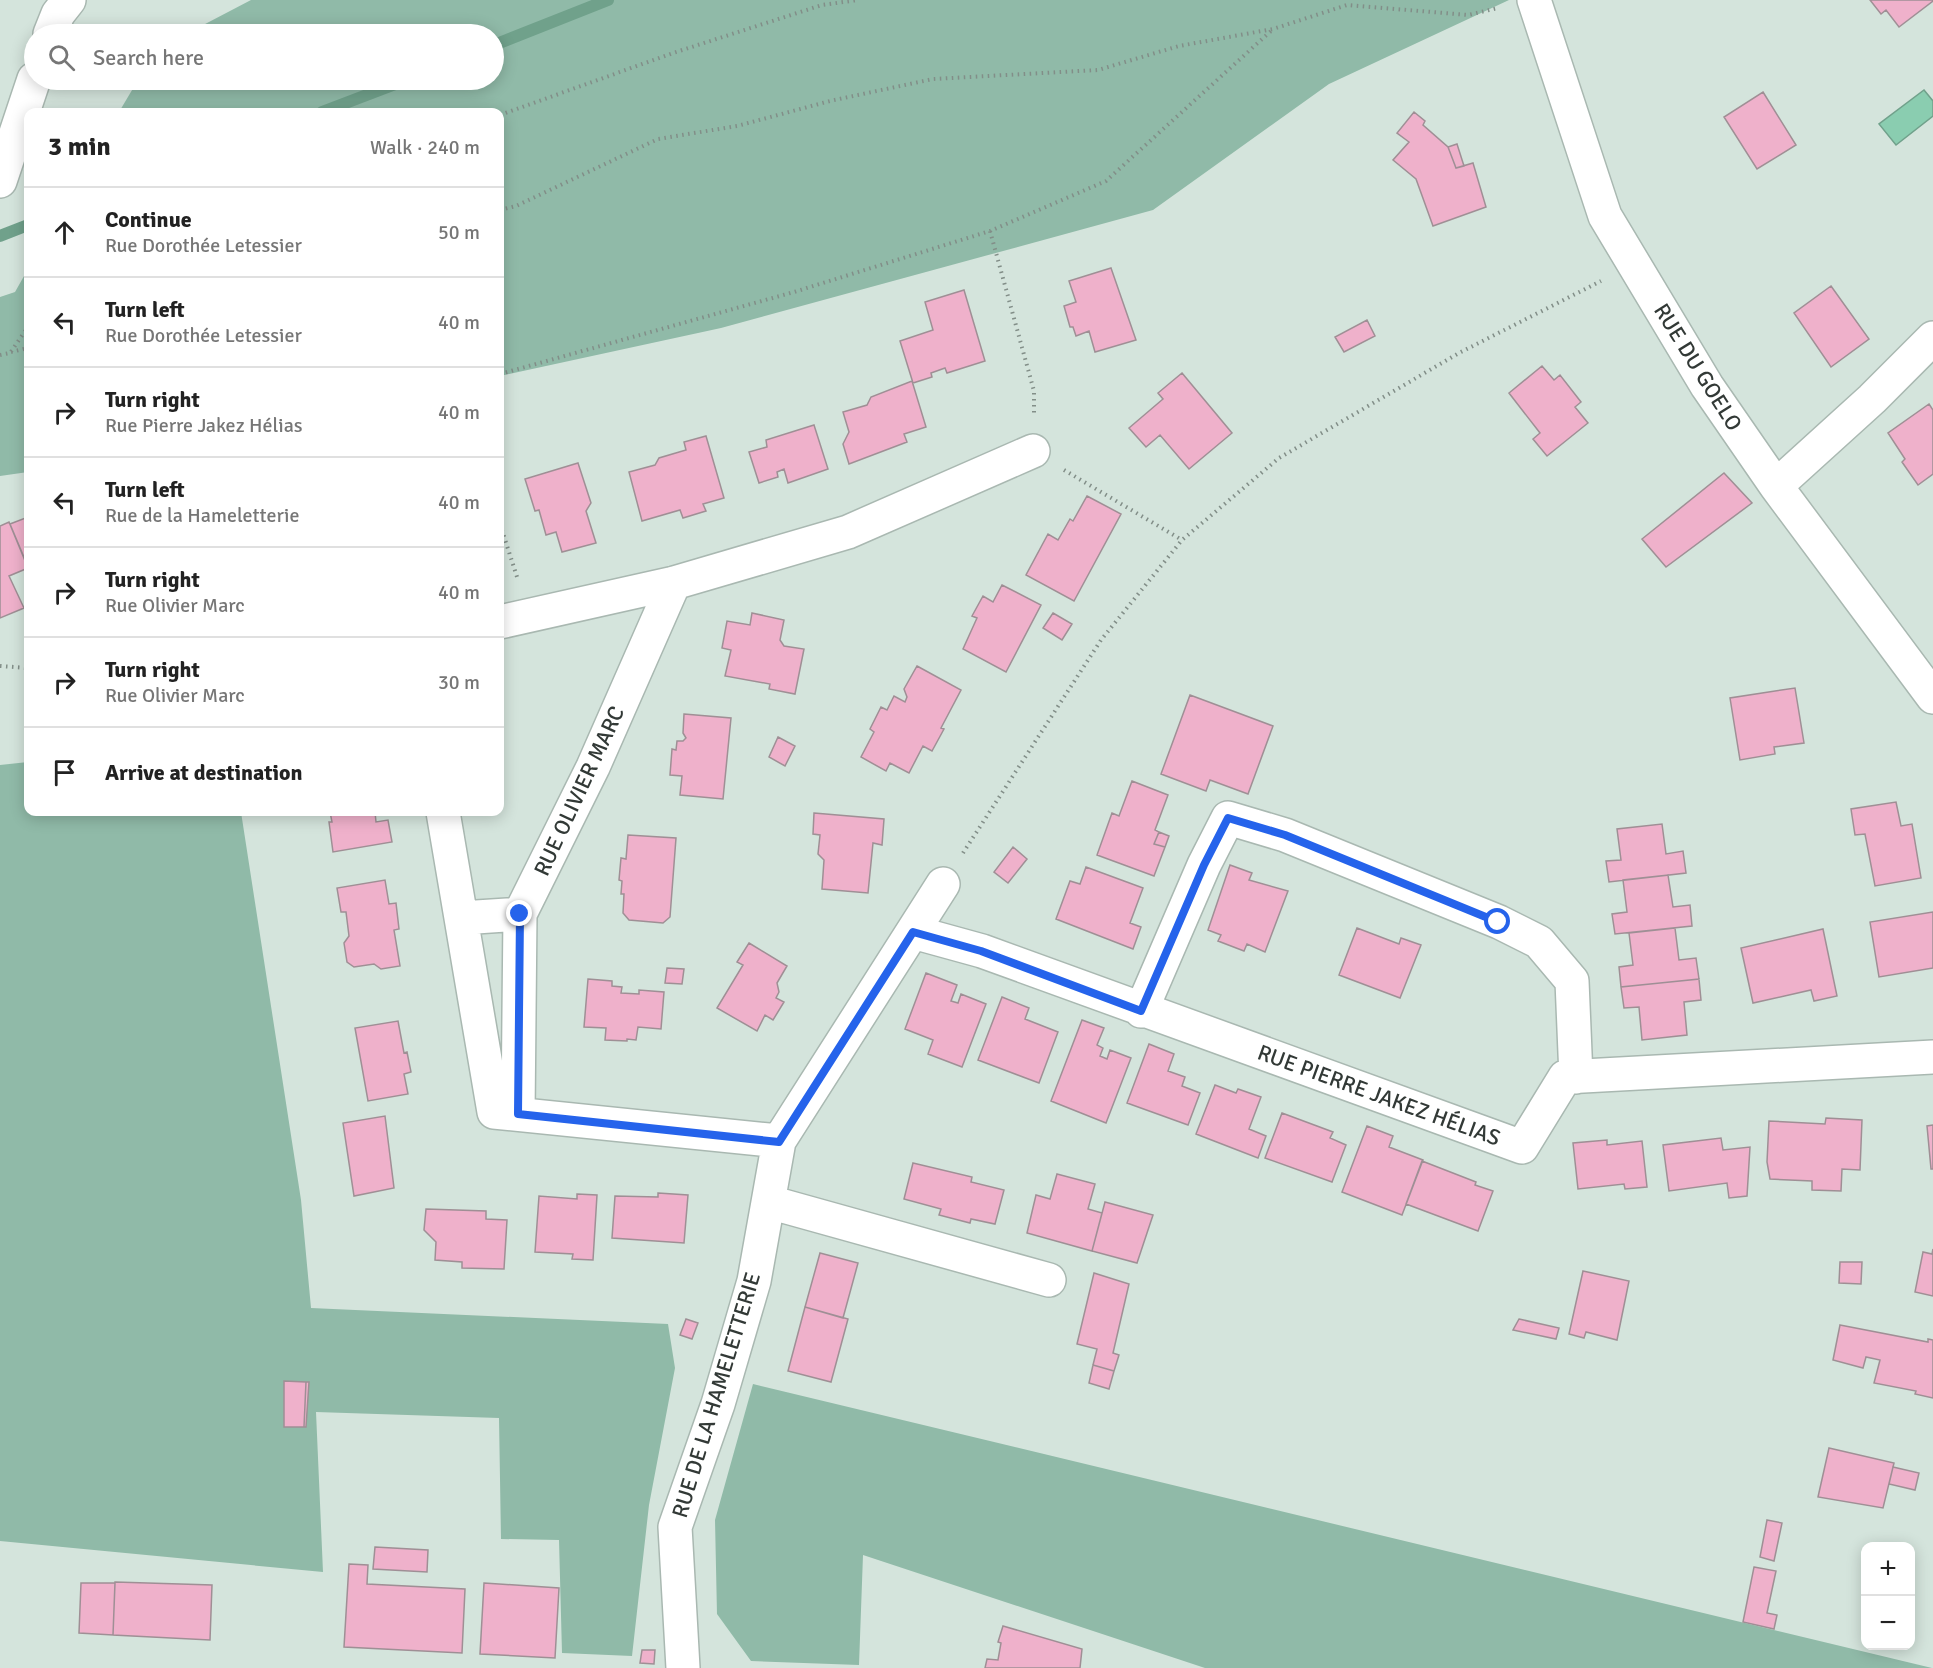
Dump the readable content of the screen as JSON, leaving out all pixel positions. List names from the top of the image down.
{
  "streets": {
    "street": [
      "RUE DU GOELO",
      "RUE OLIVIER MARC",
      "RUE PIERRE JAKEZ HÉLIAS",
      "RUE DE LA HAMELETTERIE"
    ]
  },
  "crossings": [
    ["RUE PIERRE JAKEZ HÉLIAS", "RUE DE LA HAMELETTERIE"]
  ],
  "page": {
    "search": "Search here",
    "heading": ["3 min", "Walk · 240 m"],
    "list": [
      ["Continue", "Rue Dorothée Letessier", "50 m"],
      ["Turn left", "Rue Dorothée Letessier", "40 m"],
      ["Turn right", "Rue Pierre Jakez Hélias", "40 m"],
      ["Turn left", "Rue de la Hameletterie", "40 m"],
      ["Turn right", "Rue Olivier Marc", "40 m"],
      ["Turn right", "Rue Olivier Marc", "30 m"],
      "Arrive at destination"
    ],
    "map_buttons": ["+", "−"]
  }
}
